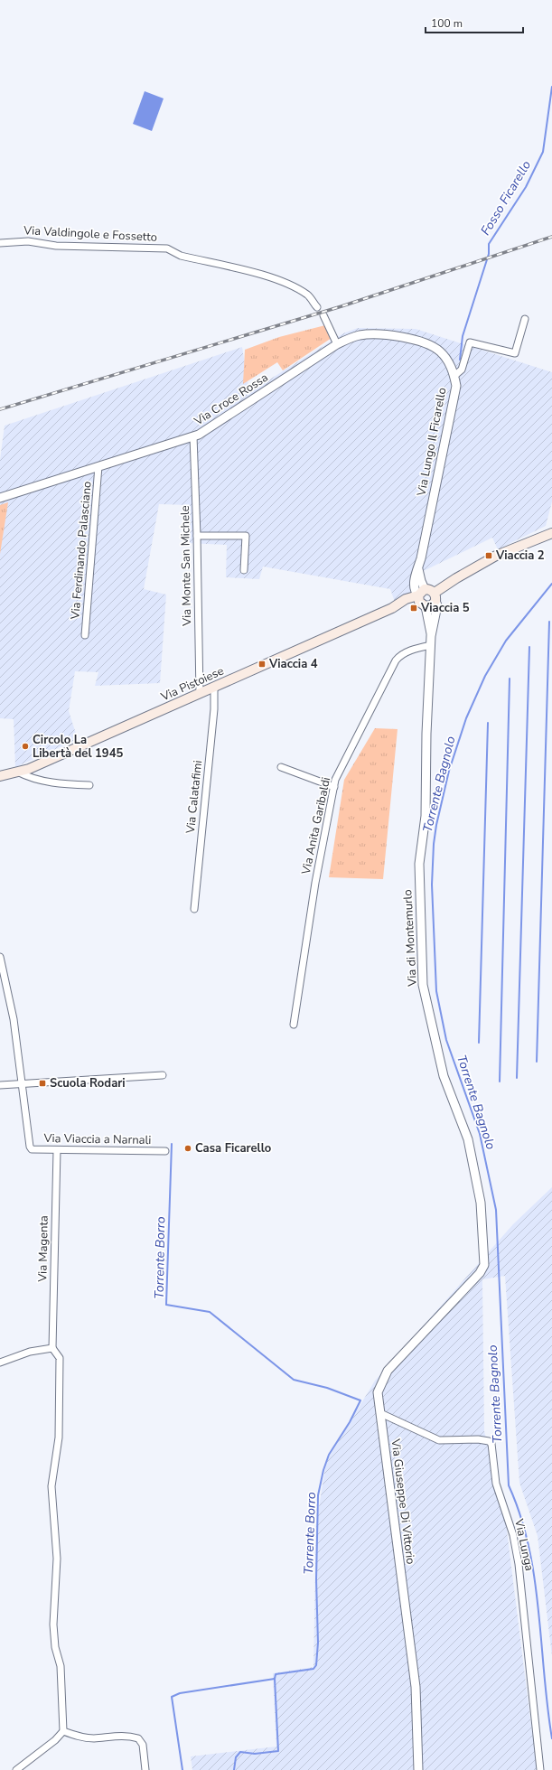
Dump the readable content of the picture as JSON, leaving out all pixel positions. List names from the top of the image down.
{
  "streets": {
    "main road": ["Via Pistoiese"],
    "street": [
      "Via Valdingole e Fossetto",
      "Via Croce Rossa",
      "Via Lungo Il Ficarello",
      "Via Ferdinando Palasciano",
      "Via Monte San Michele",
      "Via Calatafimi",
      "Via Anita Garibaldi",
      "Via di Montemurlo",
      "Via Viaccia a Narnali",
      "Via Magenta",
      "Via Giuseppe Di Vittorio",
      "Via Lunga"
    ]
  },
  "crossings": [
    ["Via Croce Rossa", "Via Lungo Il Ficarello"],
    ["Via Croce Rossa", "Via Ferdinando Palasciano"],
    ["Via Croce Rossa", "Via Monte San Michele"],
    ["Via Lungo Il Ficarello", "Via Pistoiese"],
    ["Via Lungo Il Ficarello", "Via di Montemurlo"],
    ["Via Monte San Michele", "Via Pistoiese"],
    ["Via Pistoiese", "Via Calatafimi"],
    ["Via Pistoiese", "Via di Montemurlo"],
    ["Via Anita Garibaldi", "Via di Montemurlo"],
    ["Via di Montemurlo", "Via Giuseppe Di Vittorio"],
    ["Via Viaccia a Narnali", "Via Magenta"],
    ["Via Giuseppe Di Vittorio", "Via Lunga"]
  ],
  "water": ["Fosso Ficarello", "Torrente Bagnolo", "Torrente Borro"],
  "places": {
    "transit": [
      "Viaccia 2",
      "Viaccia 5",
      "Viaccia 4",
      "Scuola Rodari"
    ],
    "other": ["Circolo La Libertà del 1945", "Casa Ficarello"]
  },
  "scale_bar": "100 m"
}
